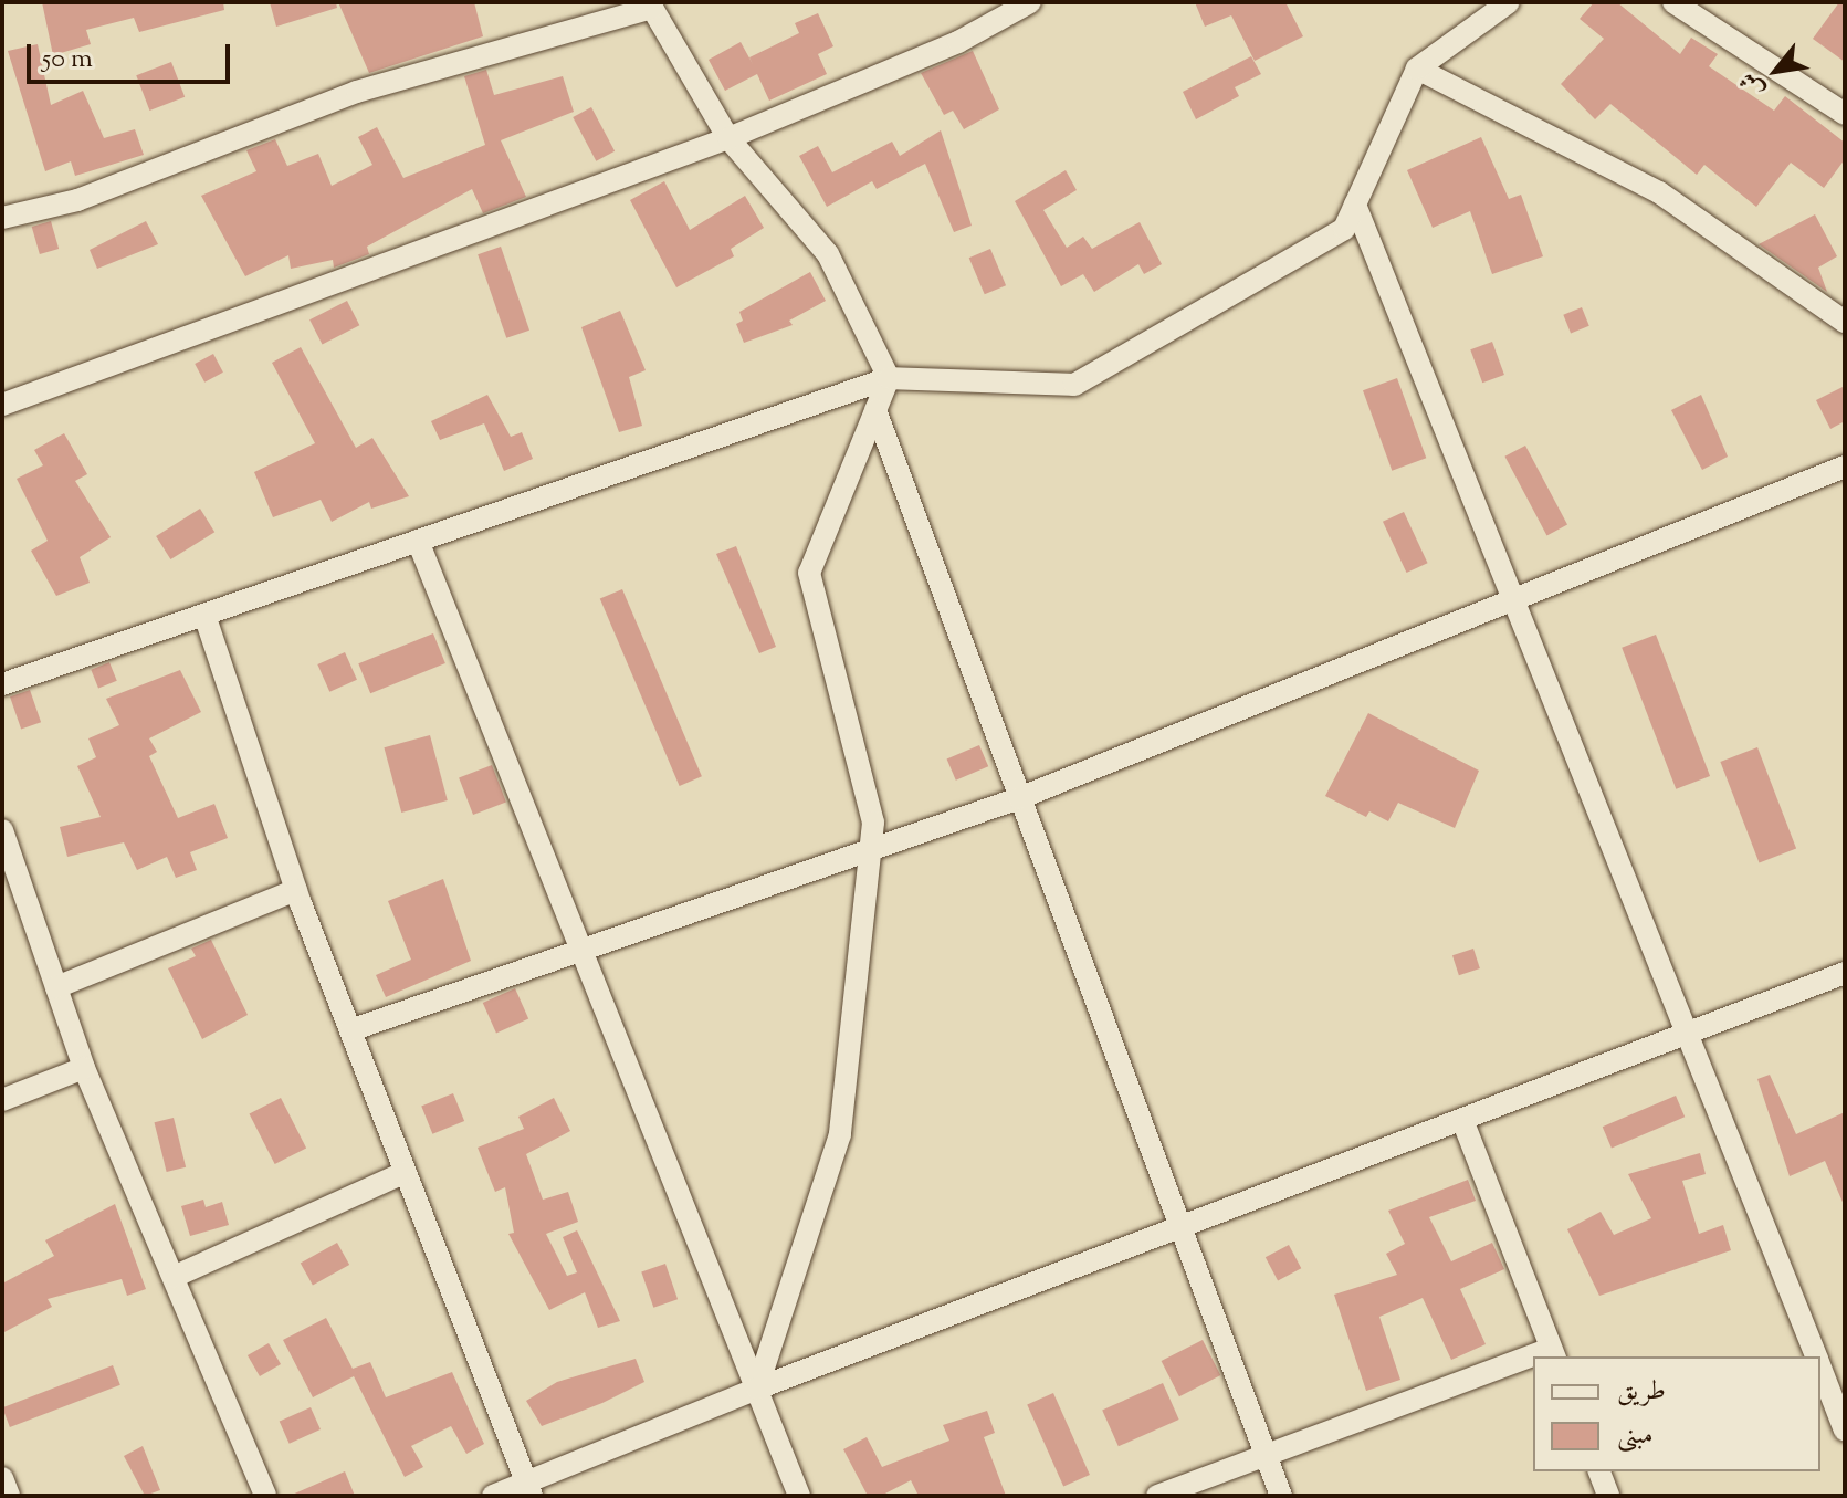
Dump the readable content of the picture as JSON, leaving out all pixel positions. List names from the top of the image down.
{
  "legend": ["طريق", "مبنى"],
  "scale_bar": "50 m",
  "north": "bottom left"
}
